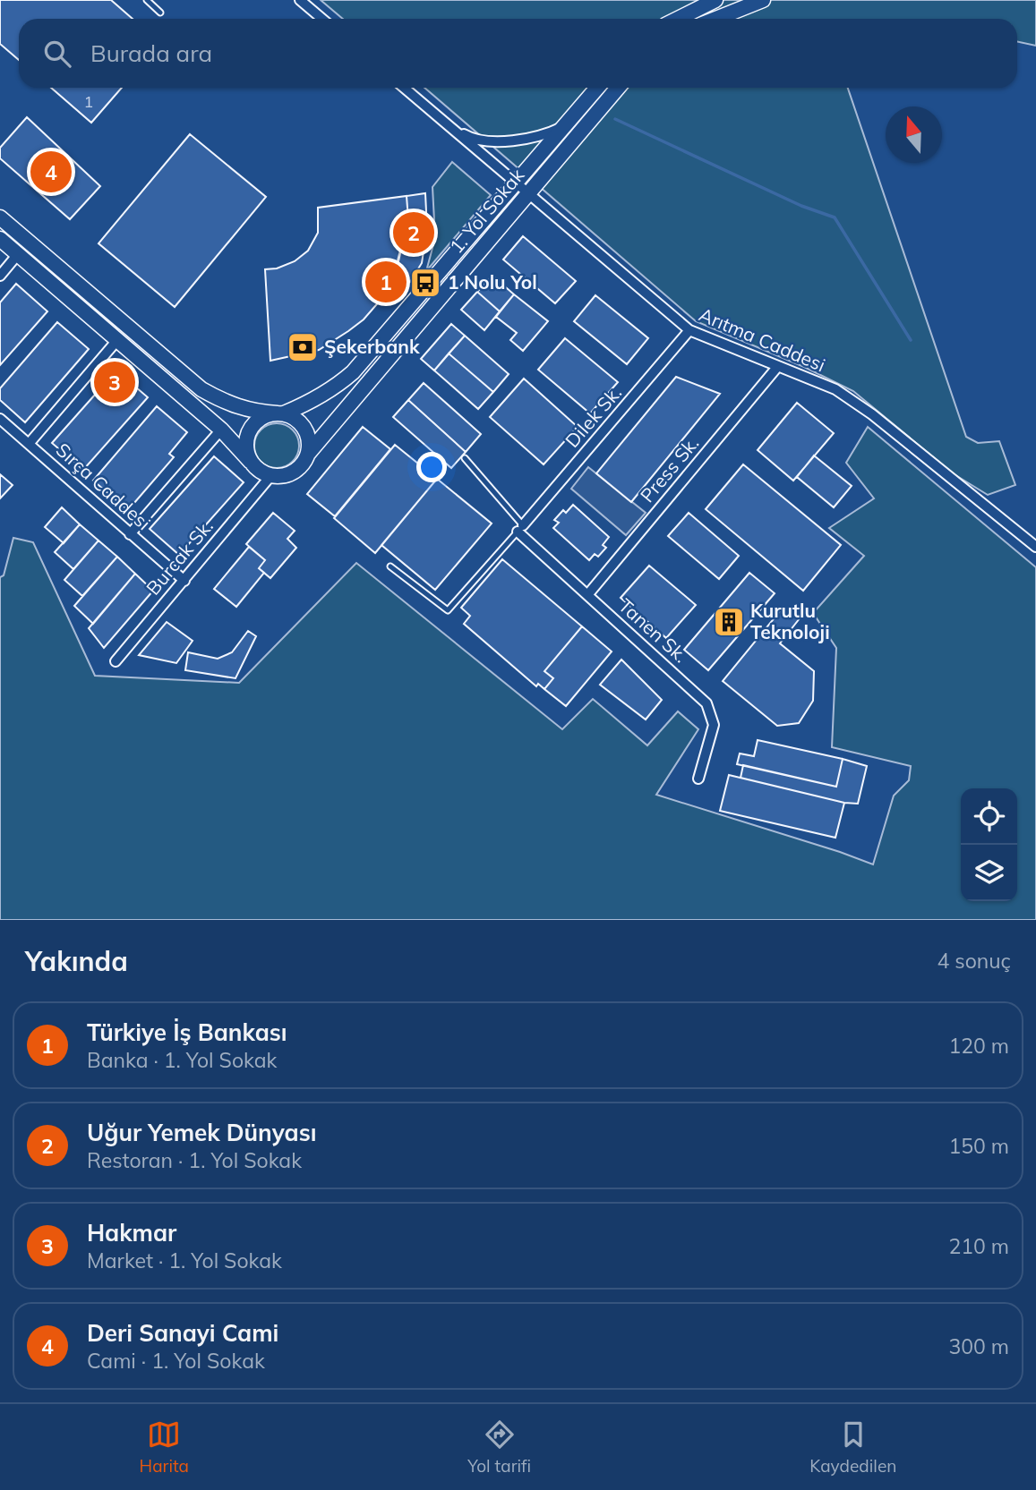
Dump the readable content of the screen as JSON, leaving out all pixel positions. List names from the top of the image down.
{
  "streets": {
    "main road": ["1. Yol Sokak"],
    "street": [
      "Arıtma Caddesi",
      "Dilek Sk.",
      "Press Sk.",
      "Sırça Caddesi",
      "Burcak Sk.",
      "Tanen Sk."
    ]
  },
  "crossings": [
    ["1. Yol Sokak", "Arıtma Caddesi"],
    ["1. Yol Sokak", "Burcak Sk."],
    ["Arıtma Caddesi", "Dilek Sk."],
    ["Arıtma Caddesi", "Press Sk."],
    ["Dilek Sk.", "Tanen Sk."],
    ["Press Sk.", "Tanen Sk."],
    ["Sırça Caddesi", "Burcak Sk."]
  ],
  "places": {
    "bus stop": ["1 Nolu Yol"],
    "bank": ["Şekerbank"],
    "building": ["Kurutlu Teknoloji"]
  },
  "house_numbers": ["1"],
  "north": "top",
  "page": {
    "search": "Burada ara",
    "pins": [
      "4",
      "2",
      "1",
      "3"
    ],
    "heading": ["Yakında", "4 sonuç"],
    "list": [
      {
        "mark": "1",
        "name": "Türkiye İş Bankası",
        "note": "Banka · 1. Yol Sokak",
        "value": "120 m"
      },
      {
        "mark": "2",
        "name": "Uğur Yemek Dünyası",
        "note": "Restoran · 1. Yol Sokak",
        "value": "150 m"
      },
      {
        "mark": "3",
        "name": "Hakmar",
        "note": "Market · 1. Yol Sokak",
        "value": "210 m"
      },
      {
        "mark": "4",
        "name": "Deri Sanayi Cami",
        "note": "Cami · 1. Yol Sokak",
        "value": "300 m"
      }
    ],
    "nav": ["Harita", "Yol tarifi", "Kaydedilen"]
  }
}
